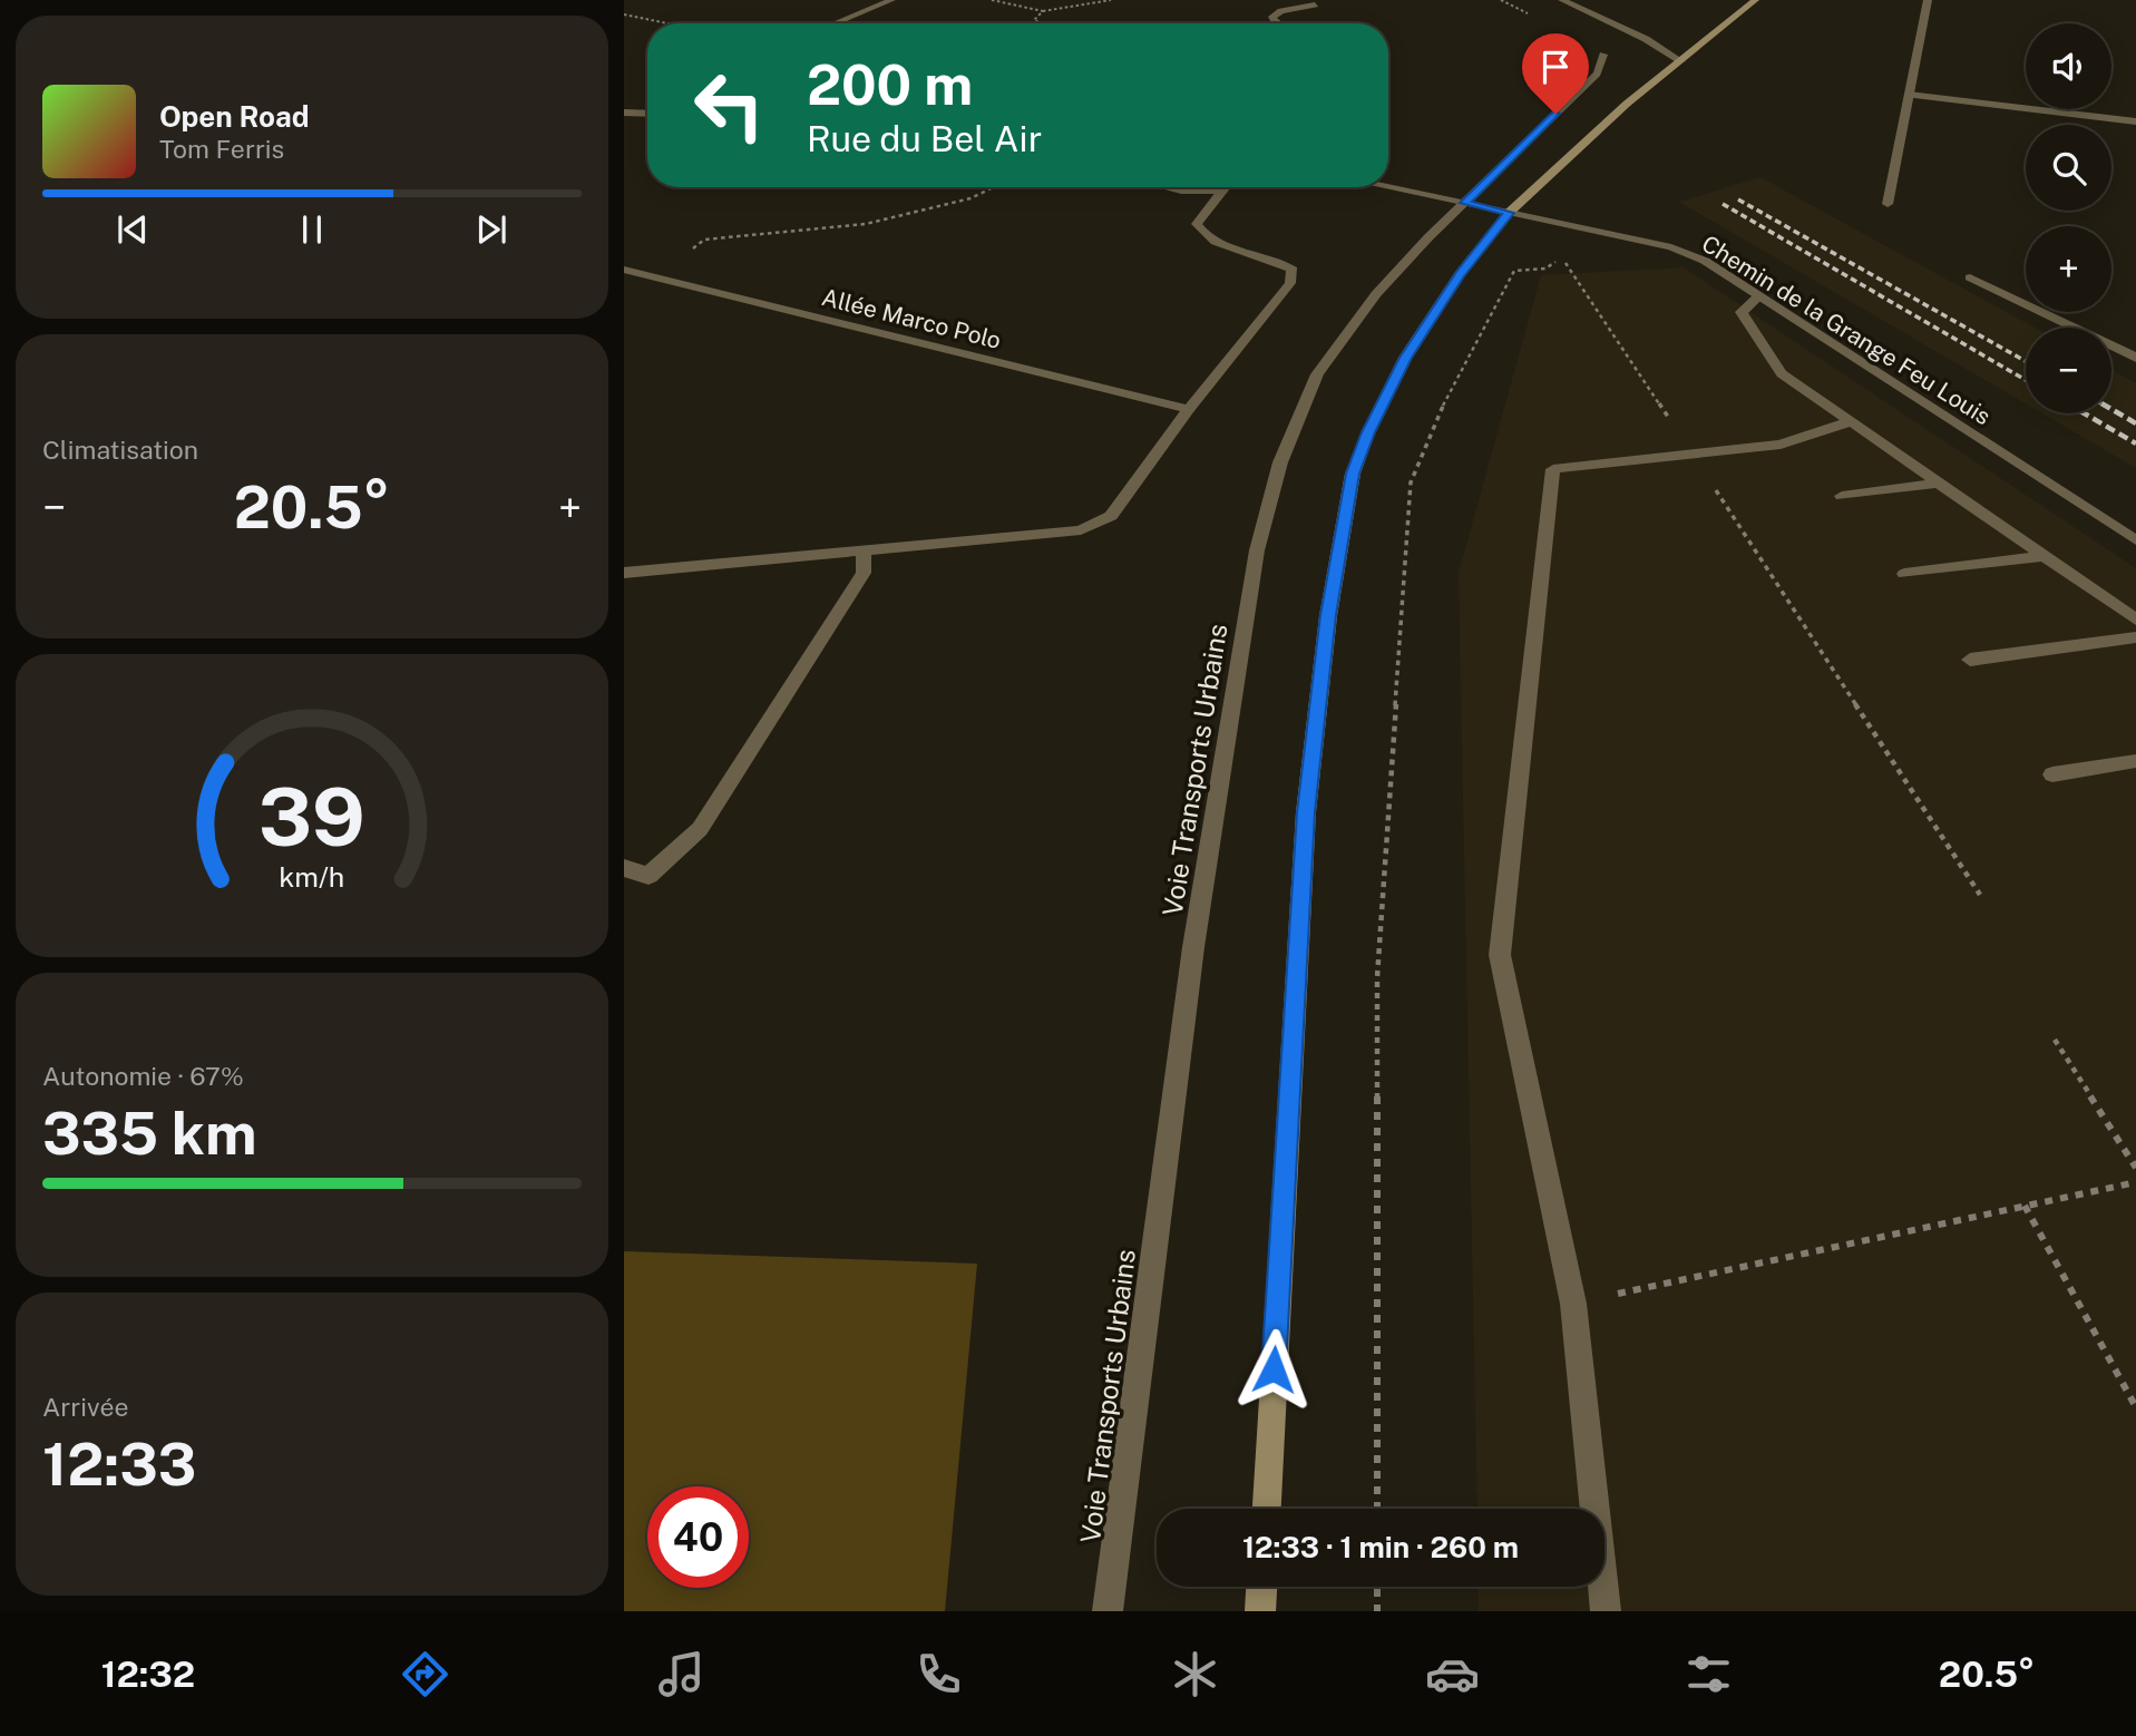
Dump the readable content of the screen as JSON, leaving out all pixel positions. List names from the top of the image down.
{
  "streets": {
    "street": ["Allée Marco Polo", "Chemin de la Grange Feu Louis", "Voie Transports Urbains"]
  },
  "crossings": [
    ["Chemin de la Grange Feu Louis", "Voie Transports Urbains"]
  ],
  "page": {
    "map_buttons": ["+", "−"],
    "turn": ["200 m", "Rue du Bel Air"],
    "song": ["Open Road", "Tom Ferris"],
    "tile": [
      "Climatisation",
      ["Autonomie · 67%", "335 km"],
      ["Arrivée", "12:33"]
    ],
    "heat": ["−", "20.5°", "+"],
    "limit": "40",
    "trip": "12:33 · 1 min · 260 m",
    "tabs": ["12:32", "20.5°"],
    "gauge": ["39", "km/h"]
  }
}
